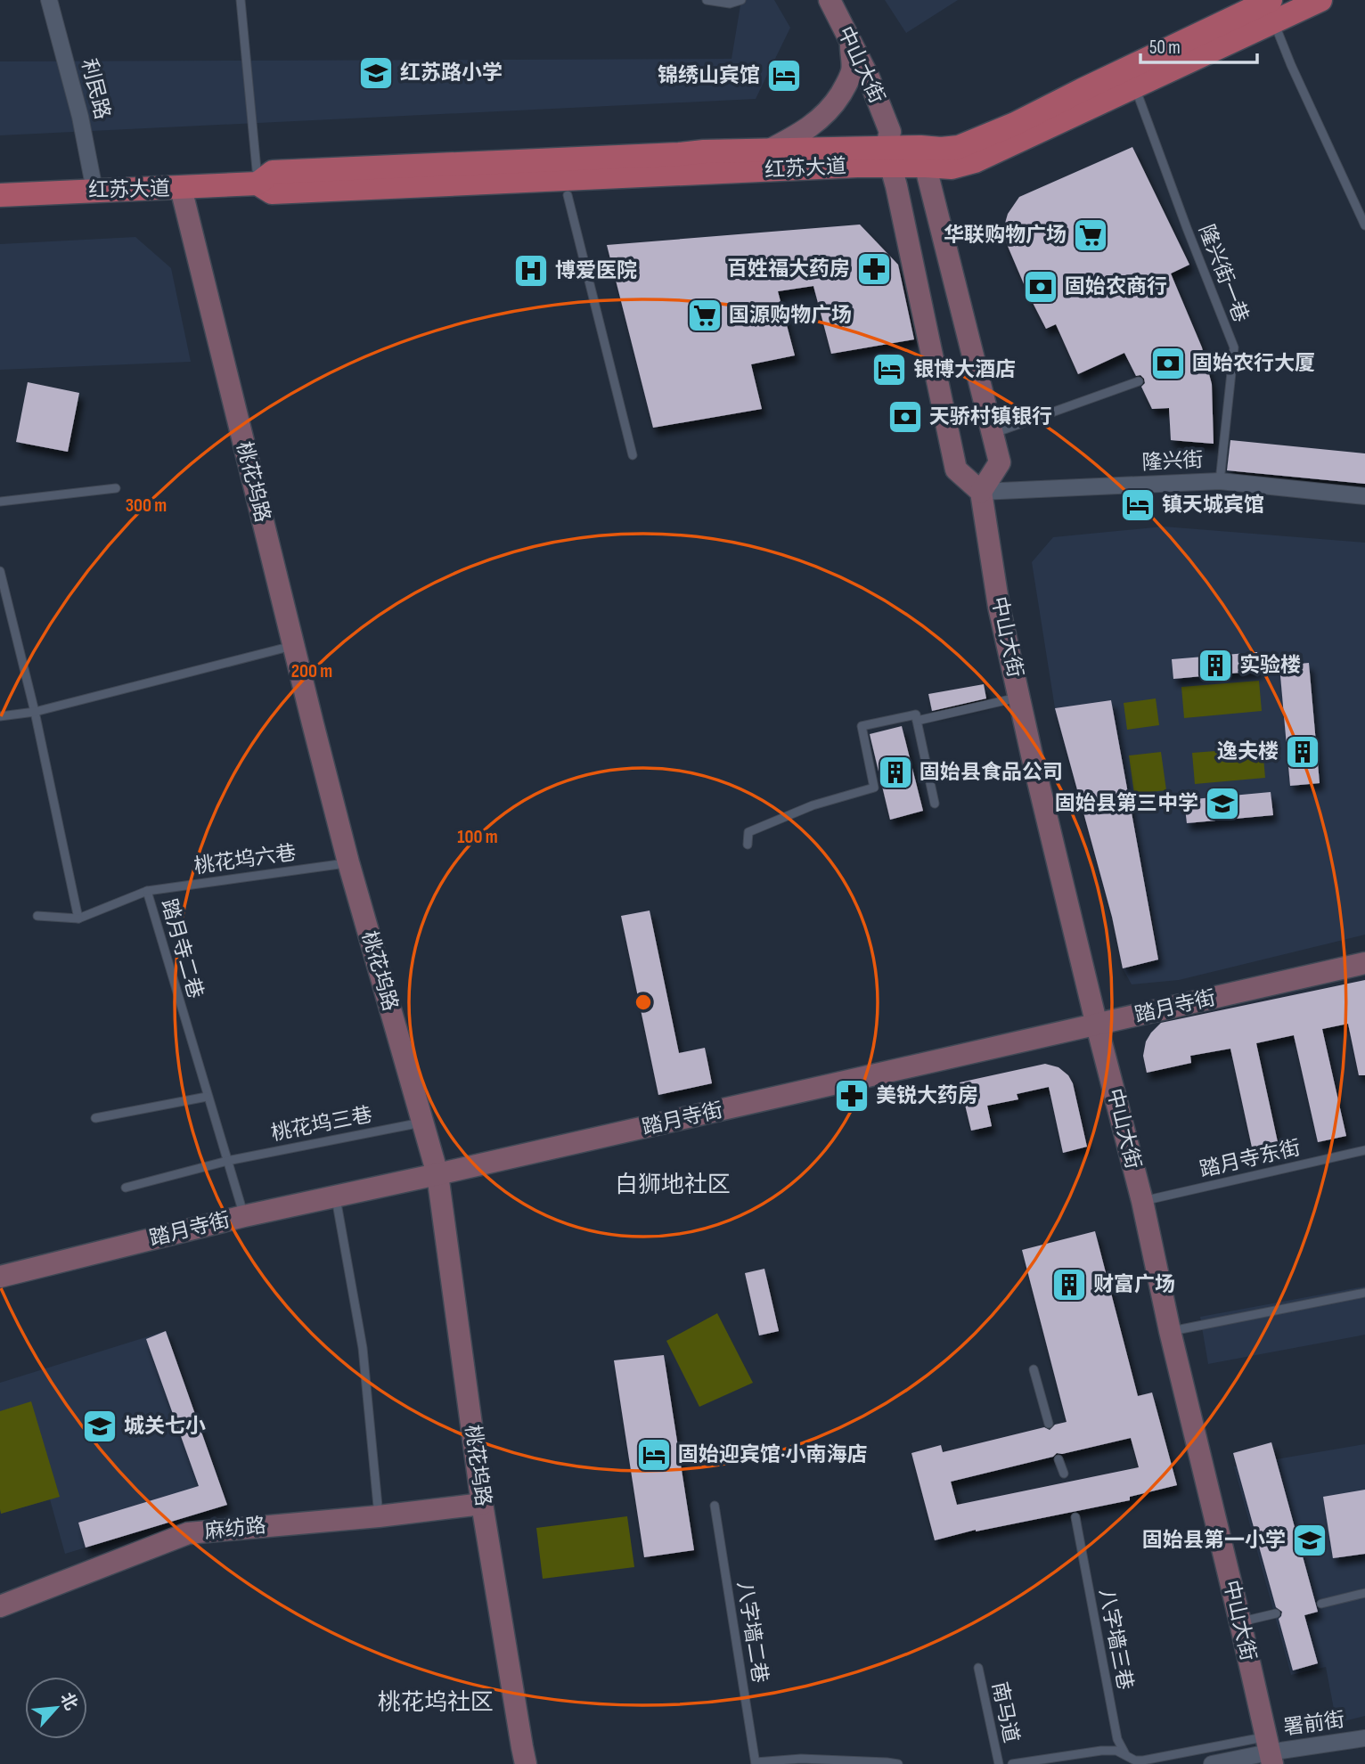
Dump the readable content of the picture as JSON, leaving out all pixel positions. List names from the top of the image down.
{
  "streets": {
    "main road": ["红苏大道"],
    "street": [
      "中山大街",
      "利民路",
      "隆兴街",
      "桃花坞路",
      "踏月寺街",
      "麻纺路",
      "署前街"
    ],
    "lane": [
      "隆兴街一巷",
      "桃花坞六巷",
      "踏月寺二巷",
      "桃花坞三巷",
      "踏月寺东街",
      "八字墙二巷",
      "八字墙三巷",
      "南马道"
    ]
  },
  "crossings": [
    ["中山大街", "红苏大道"],
    ["中山大街", "隆兴街"],
    ["中山大街", "踏月寺街"],
    ["中山大街", "踏月寺东街"],
    ["中山大街", "署前街"],
    ["利民路", "红苏大道"],
    ["红苏大道", "隆兴街一巷"],
    ["红苏大道", "桃花坞路"],
    ["隆兴街一巷", "隆兴街"],
    ["桃花坞路", "桃花坞六巷"],
    ["桃花坞路", "踏月寺街"],
    ["桃花坞路", "桃花坞三巷"],
    ["桃花坞路", "麻纺路"],
    ["桃花坞六巷", "踏月寺二巷"],
    ["踏月寺二巷", "踏月寺街"],
    ["踏月寺二巷", "桃花坞三巷"]
  ],
  "districts": ["白狮地社区", "桃花坞社区"],
  "places": {
    "school or university": [
      "红苏路小学",
      "固始县第三中学",
      "城关七小",
      "固始县第一小学"
    ],
    "hotel": [
      "锦绣山宾馆",
      "银博大酒店",
      "镇天城宾馆",
      "固始迎宾馆·小南海店"
    ],
    "supermarket": ["华联购物广场", "国源购物广场"],
    "pharmacy": ["百姓福大药房", "美锐大药房"],
    "hospital": ["博爱医院"],
    "bank": ["固始农商行", "固始农行大厦", "天骄村镇银行"],
    "building": [
      "实验楼",
      "逸夫楼",
      "固始县食品公司",
      "财富广场"
    ]
  },
  "scale_bar": "50 m",
  "north": "top right",
  "rings": ["300 m", "200 m", "100 m"]
}
